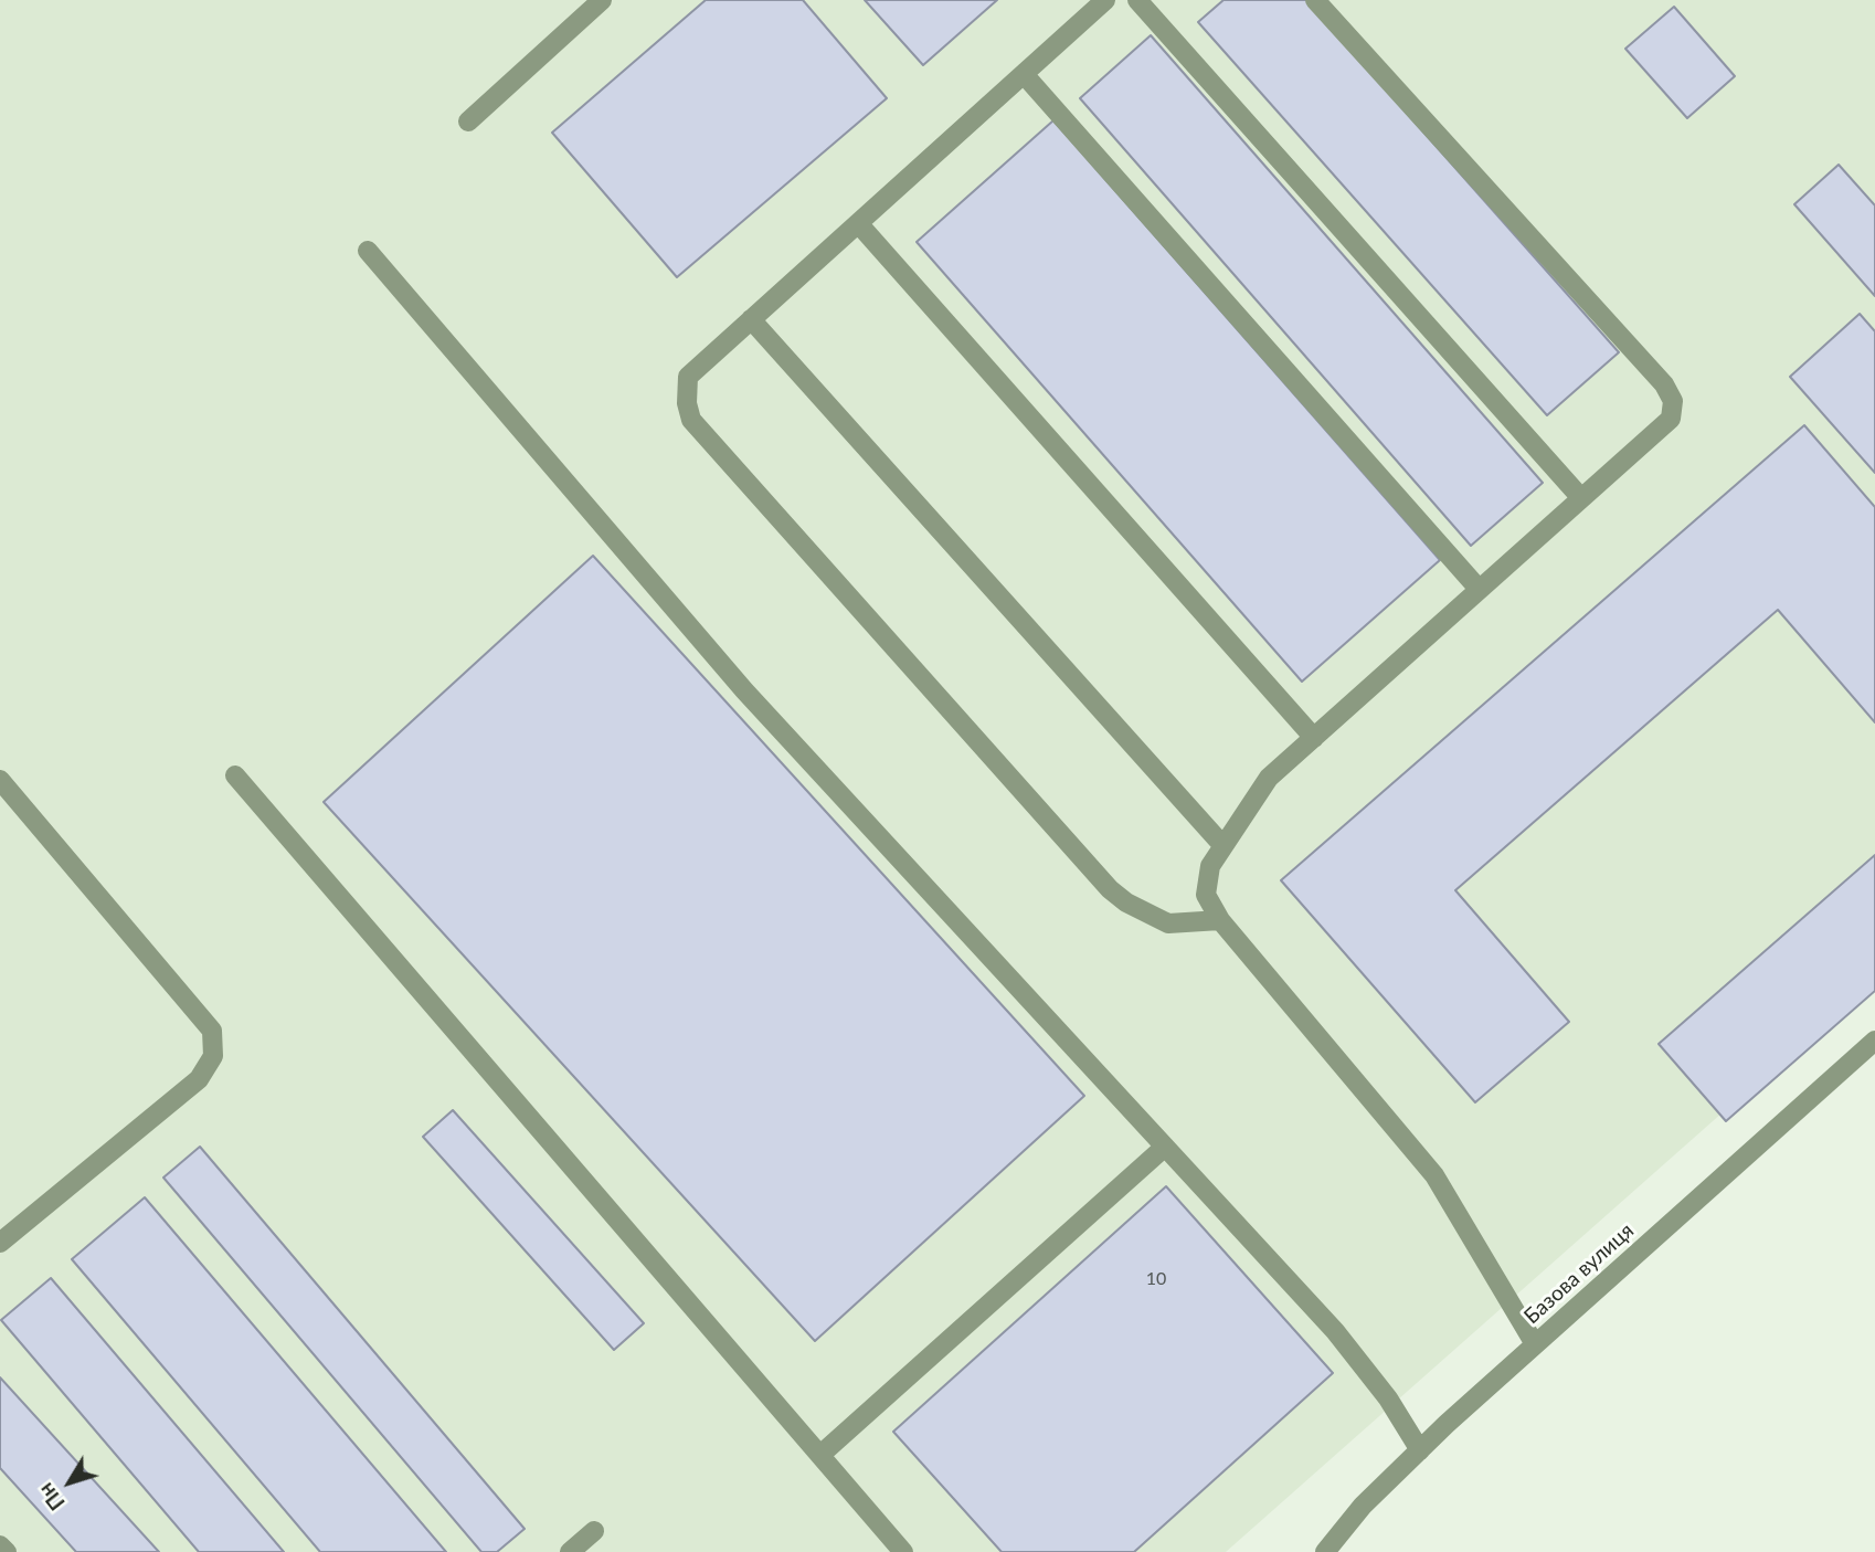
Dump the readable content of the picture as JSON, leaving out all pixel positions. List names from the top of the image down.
{
  "streets": {
    "street": ["Базова вулиця"]
  },
  "house_numbers": ["10"],
  "north": "bottom left"
}
